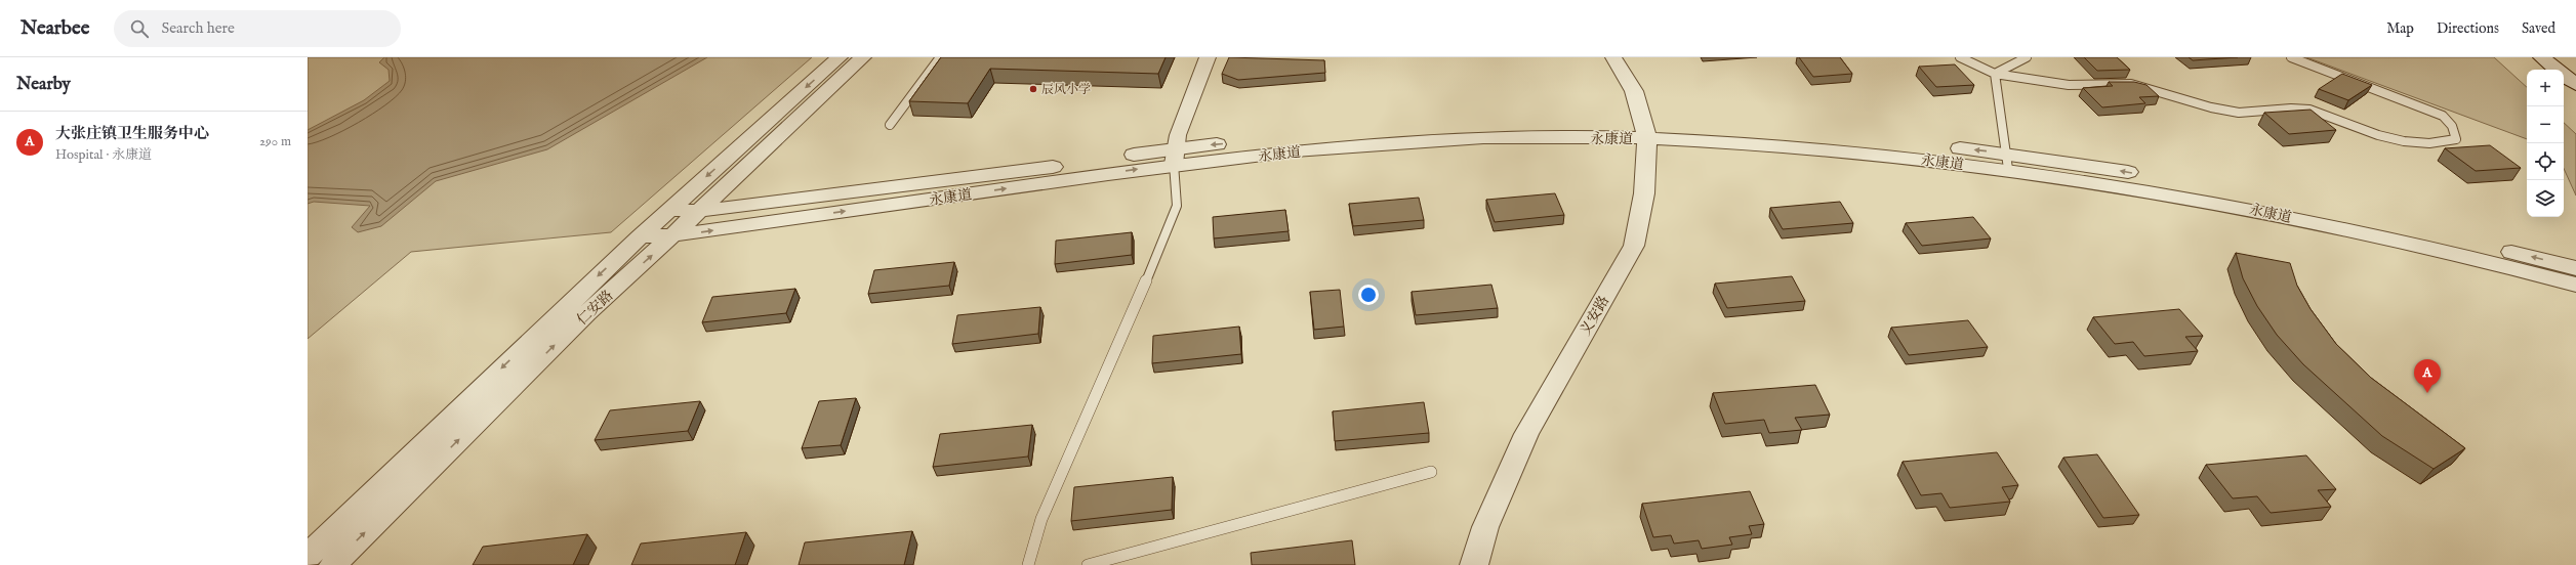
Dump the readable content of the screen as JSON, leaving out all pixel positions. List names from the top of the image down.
{
  "streets": {
    "street": ["永康道", "仁安路", "义安路"]
  },
  "crossings": [
    ["永康道", "仁安路"],
    ["永康道", "义安路"]
  ],
  "places": ["辰风小学"],
  "page": {
    "header": "Nearbee",
    "search": "Search here",
    "nav": ["Map", "Directions", "Saved"],
    "heading": "Nearby",
    "map_buttons": ["+", "−"],
    "list": [
      {
        "mark": "A",
        "name": "大张庄镇卫生服务中心",
        "note": "Hospital · 永康道",
        "value": "290 m"
      }
    ],
    "pins": "A"
  }
}
